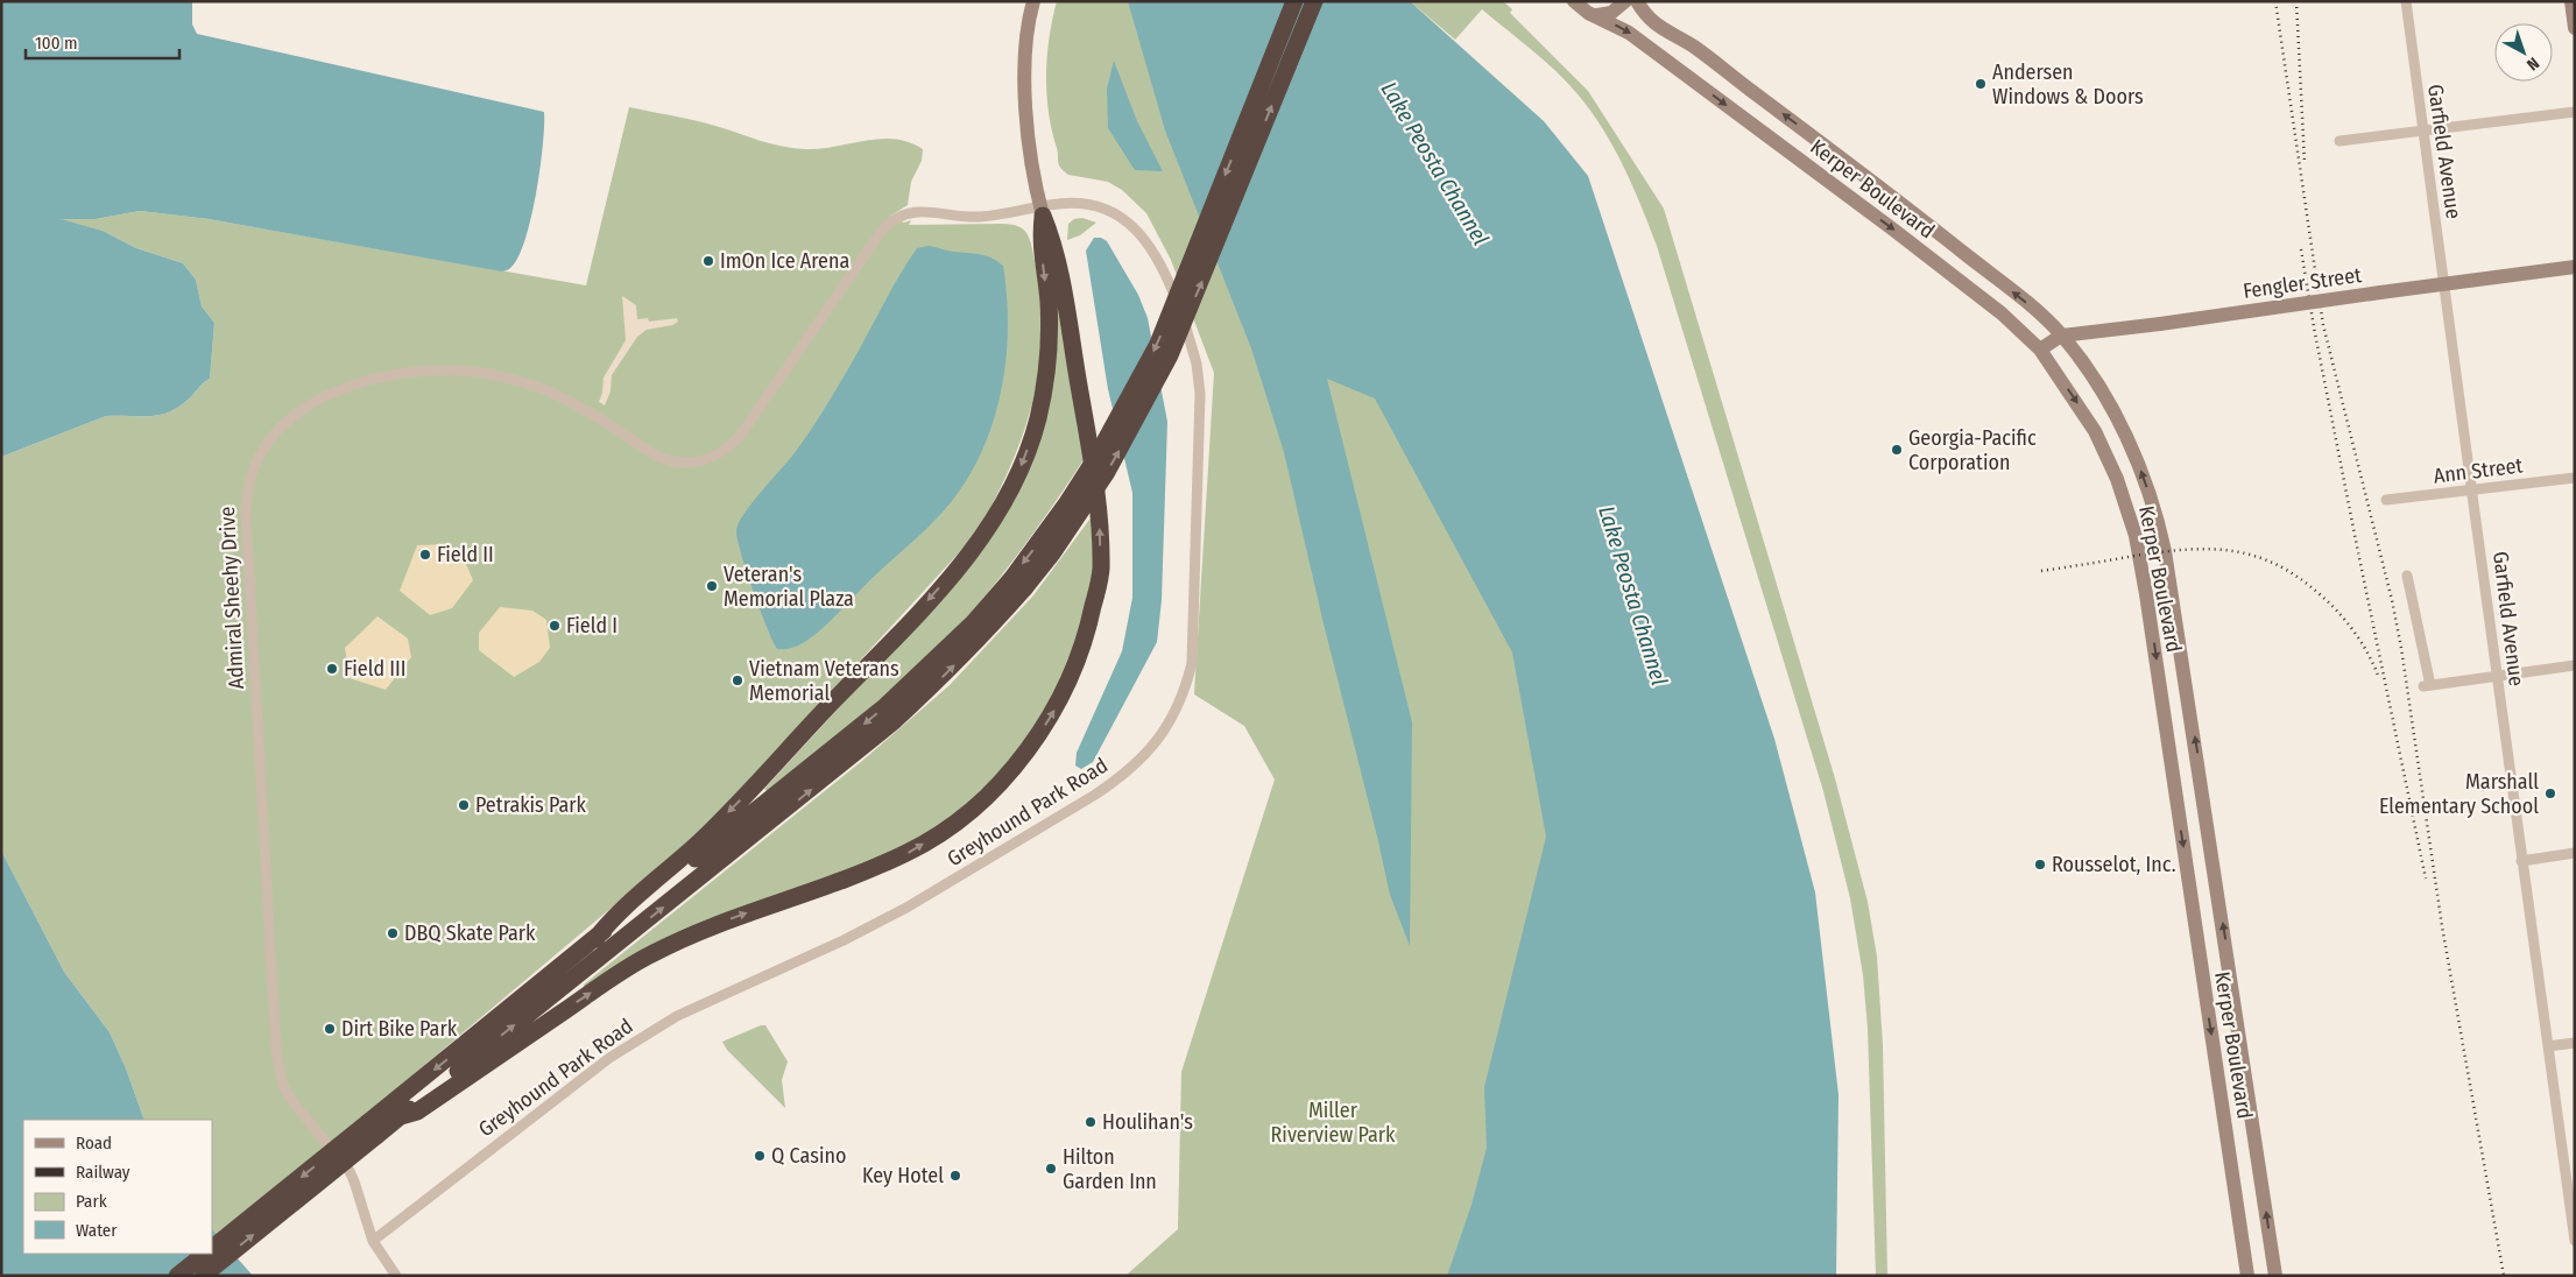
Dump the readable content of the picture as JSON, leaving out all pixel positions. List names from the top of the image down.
{
  "streets": {
    "main road": ["Kerper Boulevard", "Fengler Street"],
    "street": [
      "Garfield Avenue",
      "Ann Street",
      "Admiral Sheehy Drive",
      "Greyhound Park Road"
    ]
  },
  "crossings": [
    ["Garfield Avenue", "Fengler Street"],
    ["Garfield Avenue", "Ann Street"],
    ["Kerper Boulevard", "Fengler Street"],
    ["Admiral Sheehy Drive", "Greyhound Park Road"]
  ],
  "water": ["Lake Peosta Channel"],
  "parks": ["Miller Riverview Park"],
  "places": [
    "Andersen Windows & Doors",
    "ImOn Ice Arena",
    "Georgia-Pacific Corporation",
    "Field II",
    "Veteran's Memorial Plaza",
    "Field I",
    "Field III",
    "Vietnam Veterans Memorial",
    "Marshall Elementary School",
    "Petrakis Park",
    "Rousselot, Inc.",
    "DBQ Skate Park",
    "Dirt Bike Park",
    "Houlihan's",
    "Q Casino",
    "Hilton Garden Inn",
    "Key Hotel"
  ],
  "legend": [
    "Road",
    "Railway",
    "Park",
    "Water"
  ],
  "scale_bar": "100 m",
  "north": "bottom right"
}
